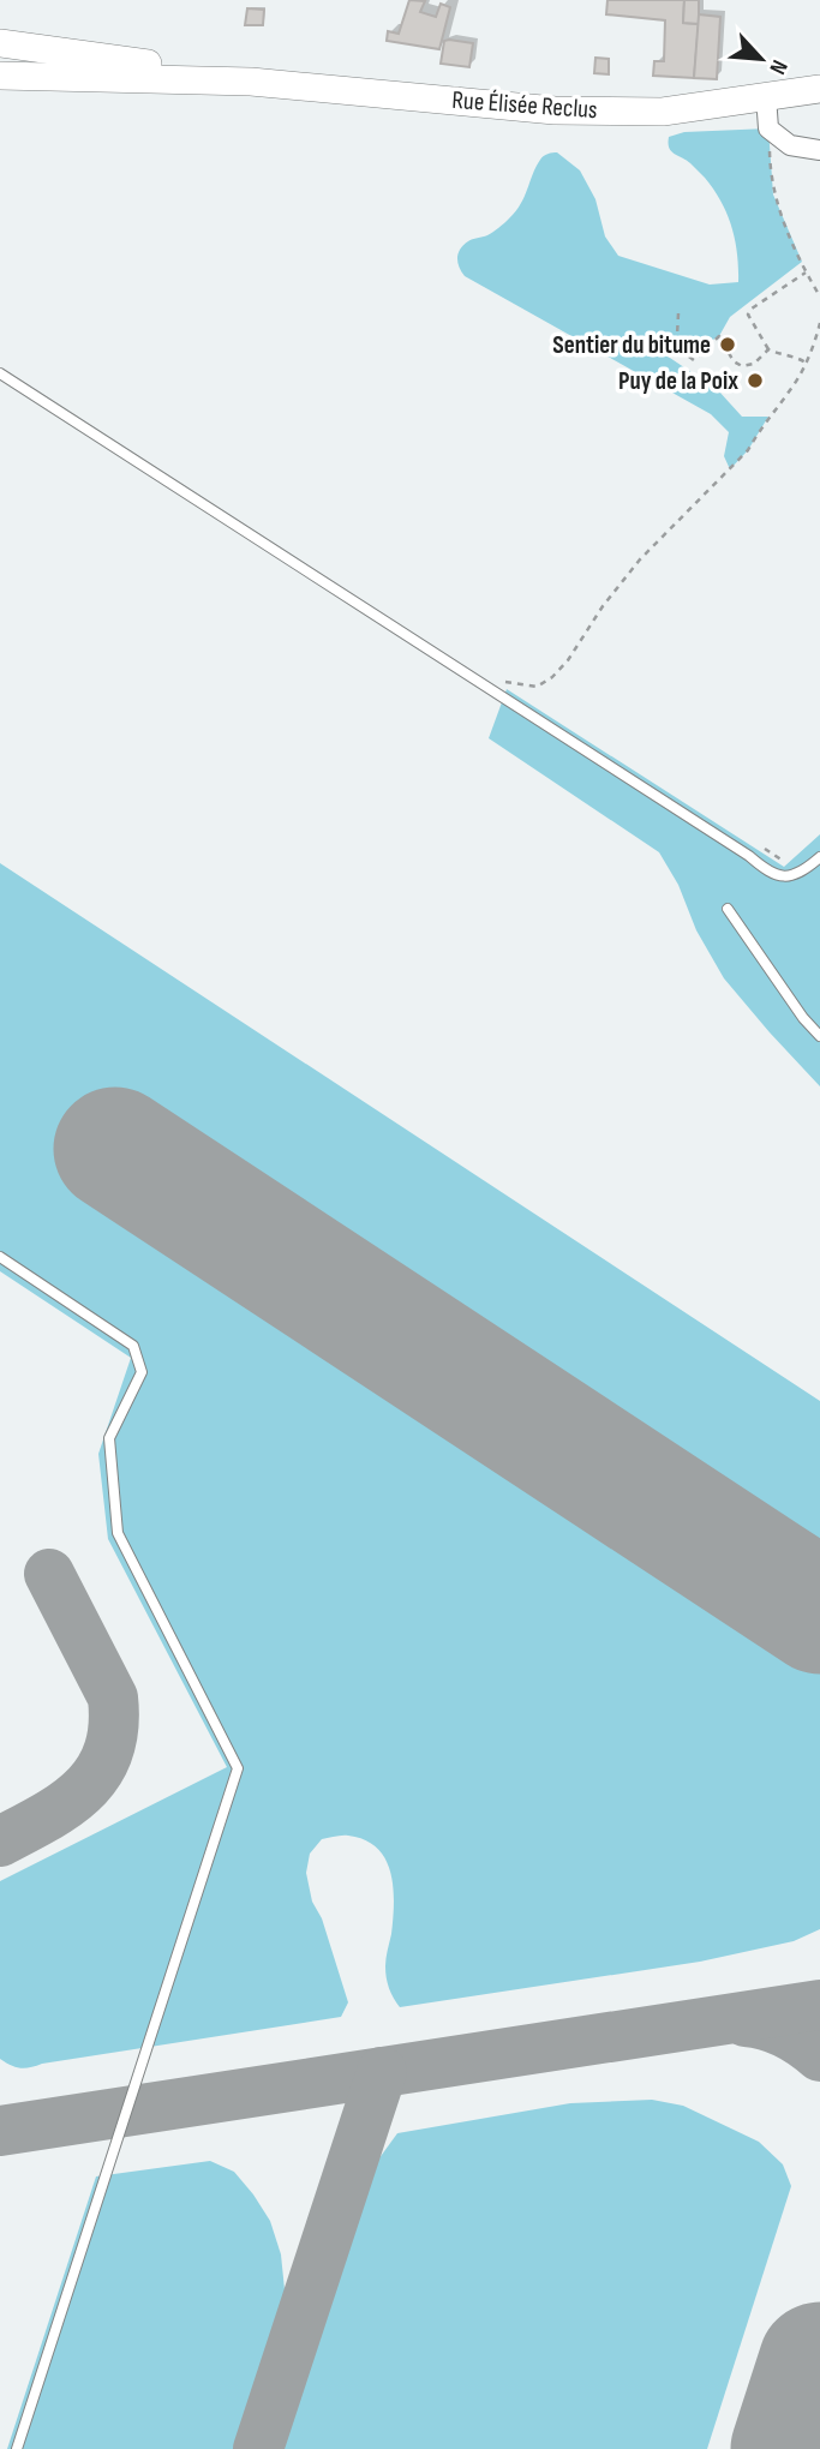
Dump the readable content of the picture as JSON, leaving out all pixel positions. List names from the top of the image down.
{
  "streets": {
    "main road": ["Rue Élisée Reclus"]
  },
  "places": ["Sentier du bitume", "Puy de la Poix"],
  "north": "bottom right"
}
